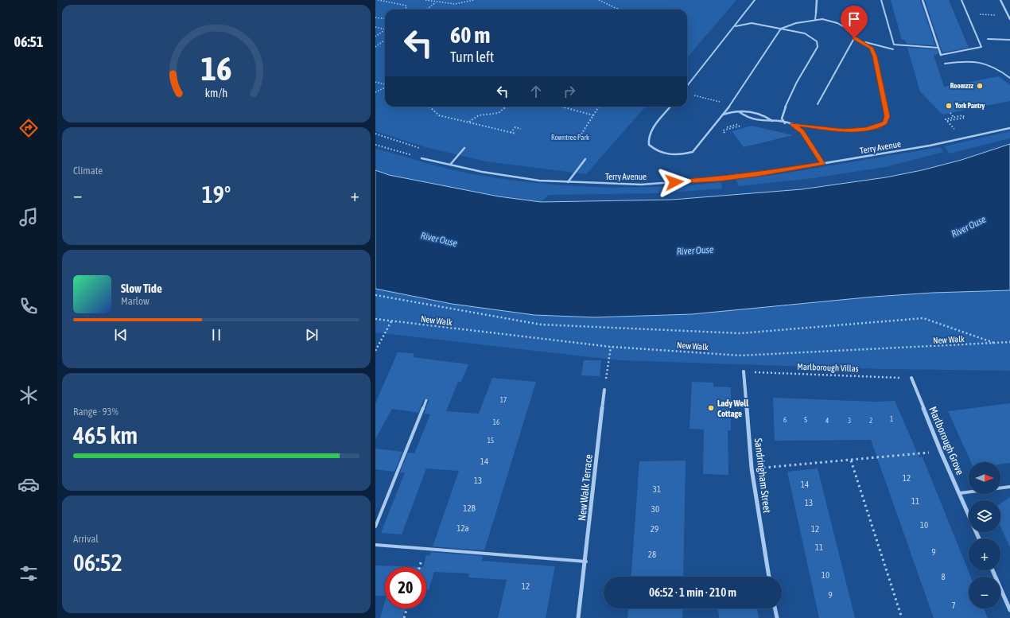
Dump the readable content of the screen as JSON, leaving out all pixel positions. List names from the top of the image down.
{
  "streets": {
    "street": ["Marlborough Grove", "Sandringham Street", "New Walk Terrace"],
    "lane": ["Terry Avenue"],
    "path": ["New Walk", "Marlborough Villas"]
  },
  "crossings": [
    ["Marlborough Villas", "Marlborough Grove"],
    ["Marlborough Villas", "Sandringham Street"]
  ],
  "water": ["River Ouse"],
  "parks": ["Rowntree Park"],
  "places": ["Roomzzz", "York Pantry", "Lady Well Cottage"],
  "house_numbers": [
    "17",
    "1",
    "6",
    "5",
    "4",
    "3",
    "2",
    "16",
    "15",
    "14",
    "12",
    "13",
    "14",
    "31",
    "11",
    "13",
    "12B",
    "30",
    "10",
    "12a",
    "29",
    "12",
    "11",
    "9",
    "28",
    "10",
    "8",
    "12",
    "9",
    "7"
  ],
  "north": "right",
  "page": {
    "tabs": "06:51",
    "turn": ["60 m", "Turn left"],
    "tile": [
      "Climate",
      ["Range · 93%", "465 km"],
      ["Arrival", "06:52"]
    ],
    "heat": ["−", "19°", "+"],
    "song": ["Slow Tide", "Marlow"],
    "map_buttons": ["+", "−"],
    "limit": "20",
    "trip": "06:52 · 1 min · 210 m",
    "gauge": ["16", "km/h"]
  }
}
